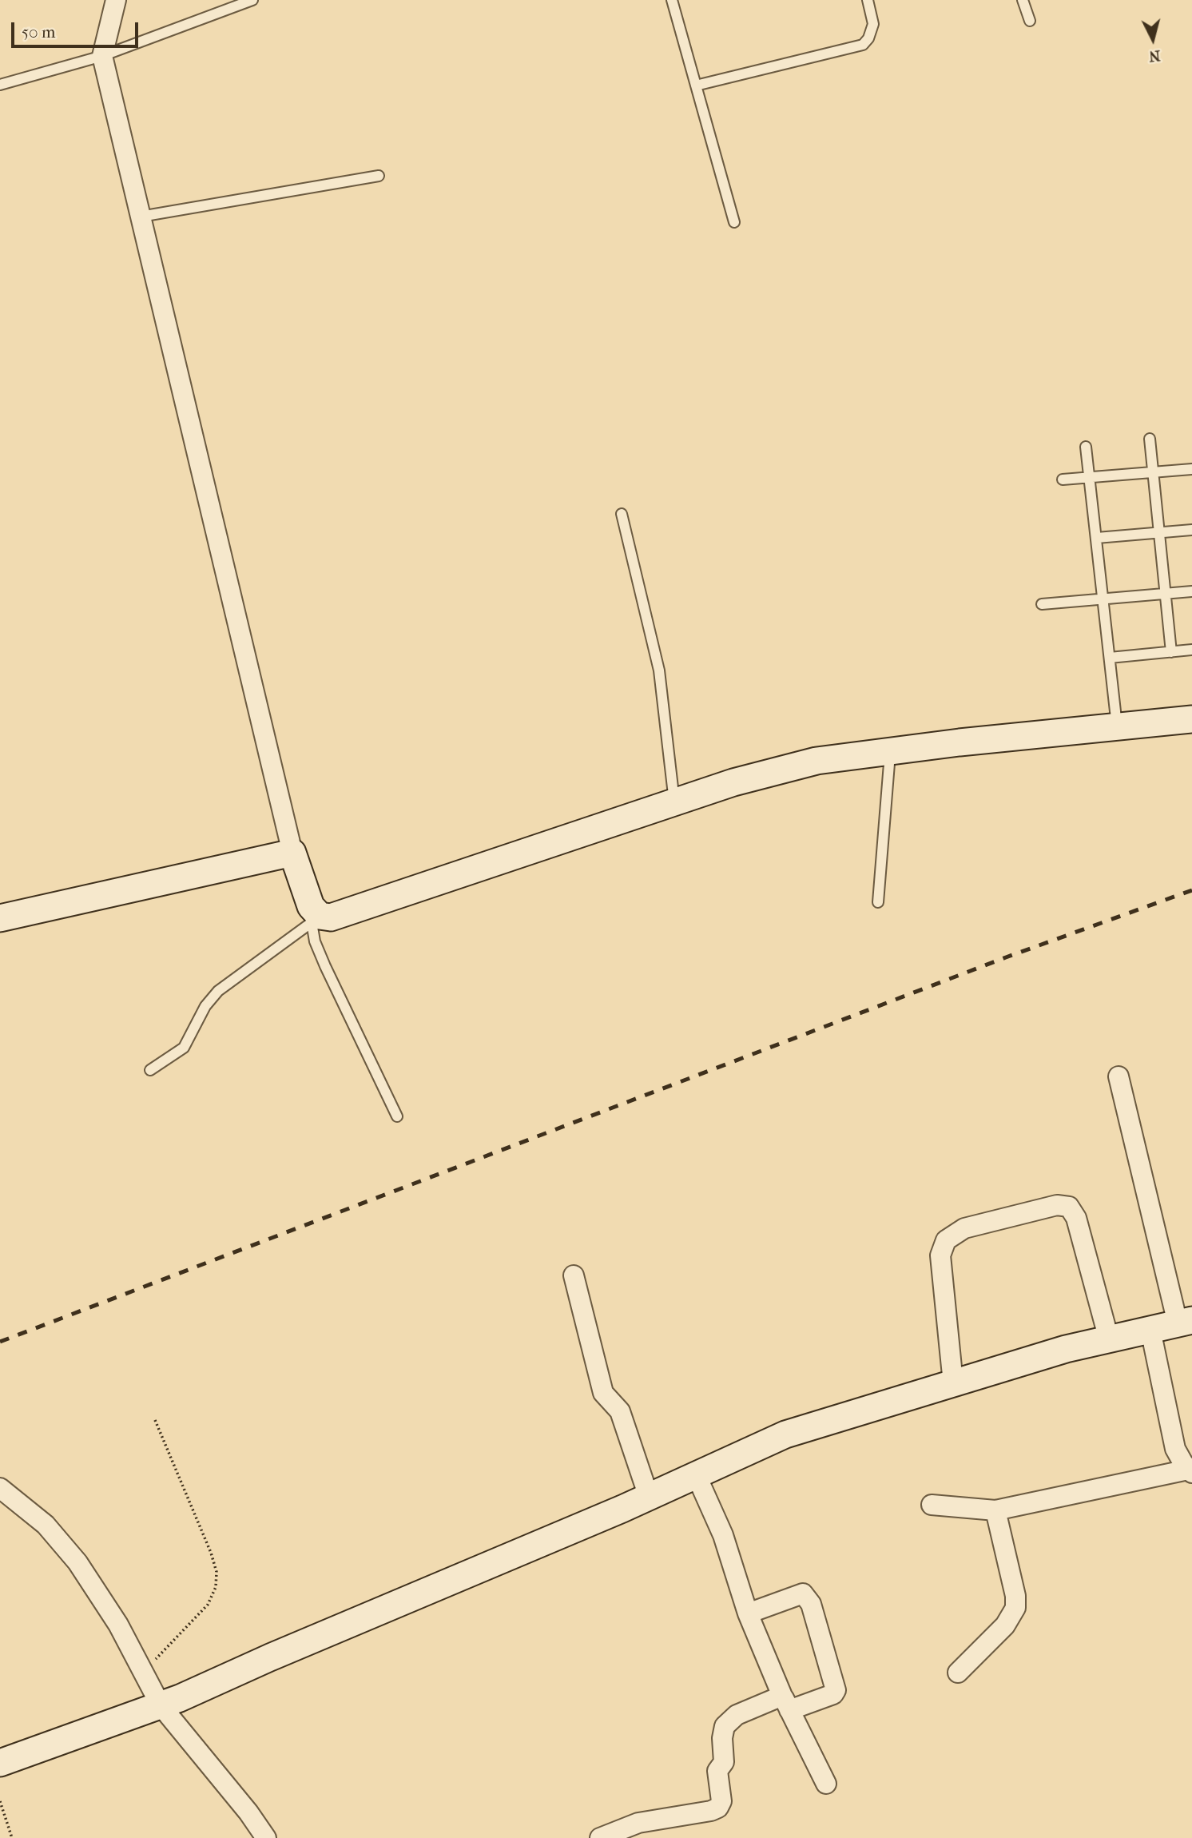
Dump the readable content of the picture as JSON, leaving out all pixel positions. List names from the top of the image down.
{
  "scale_bar": "50 m",
  "north": "bottom"
}
